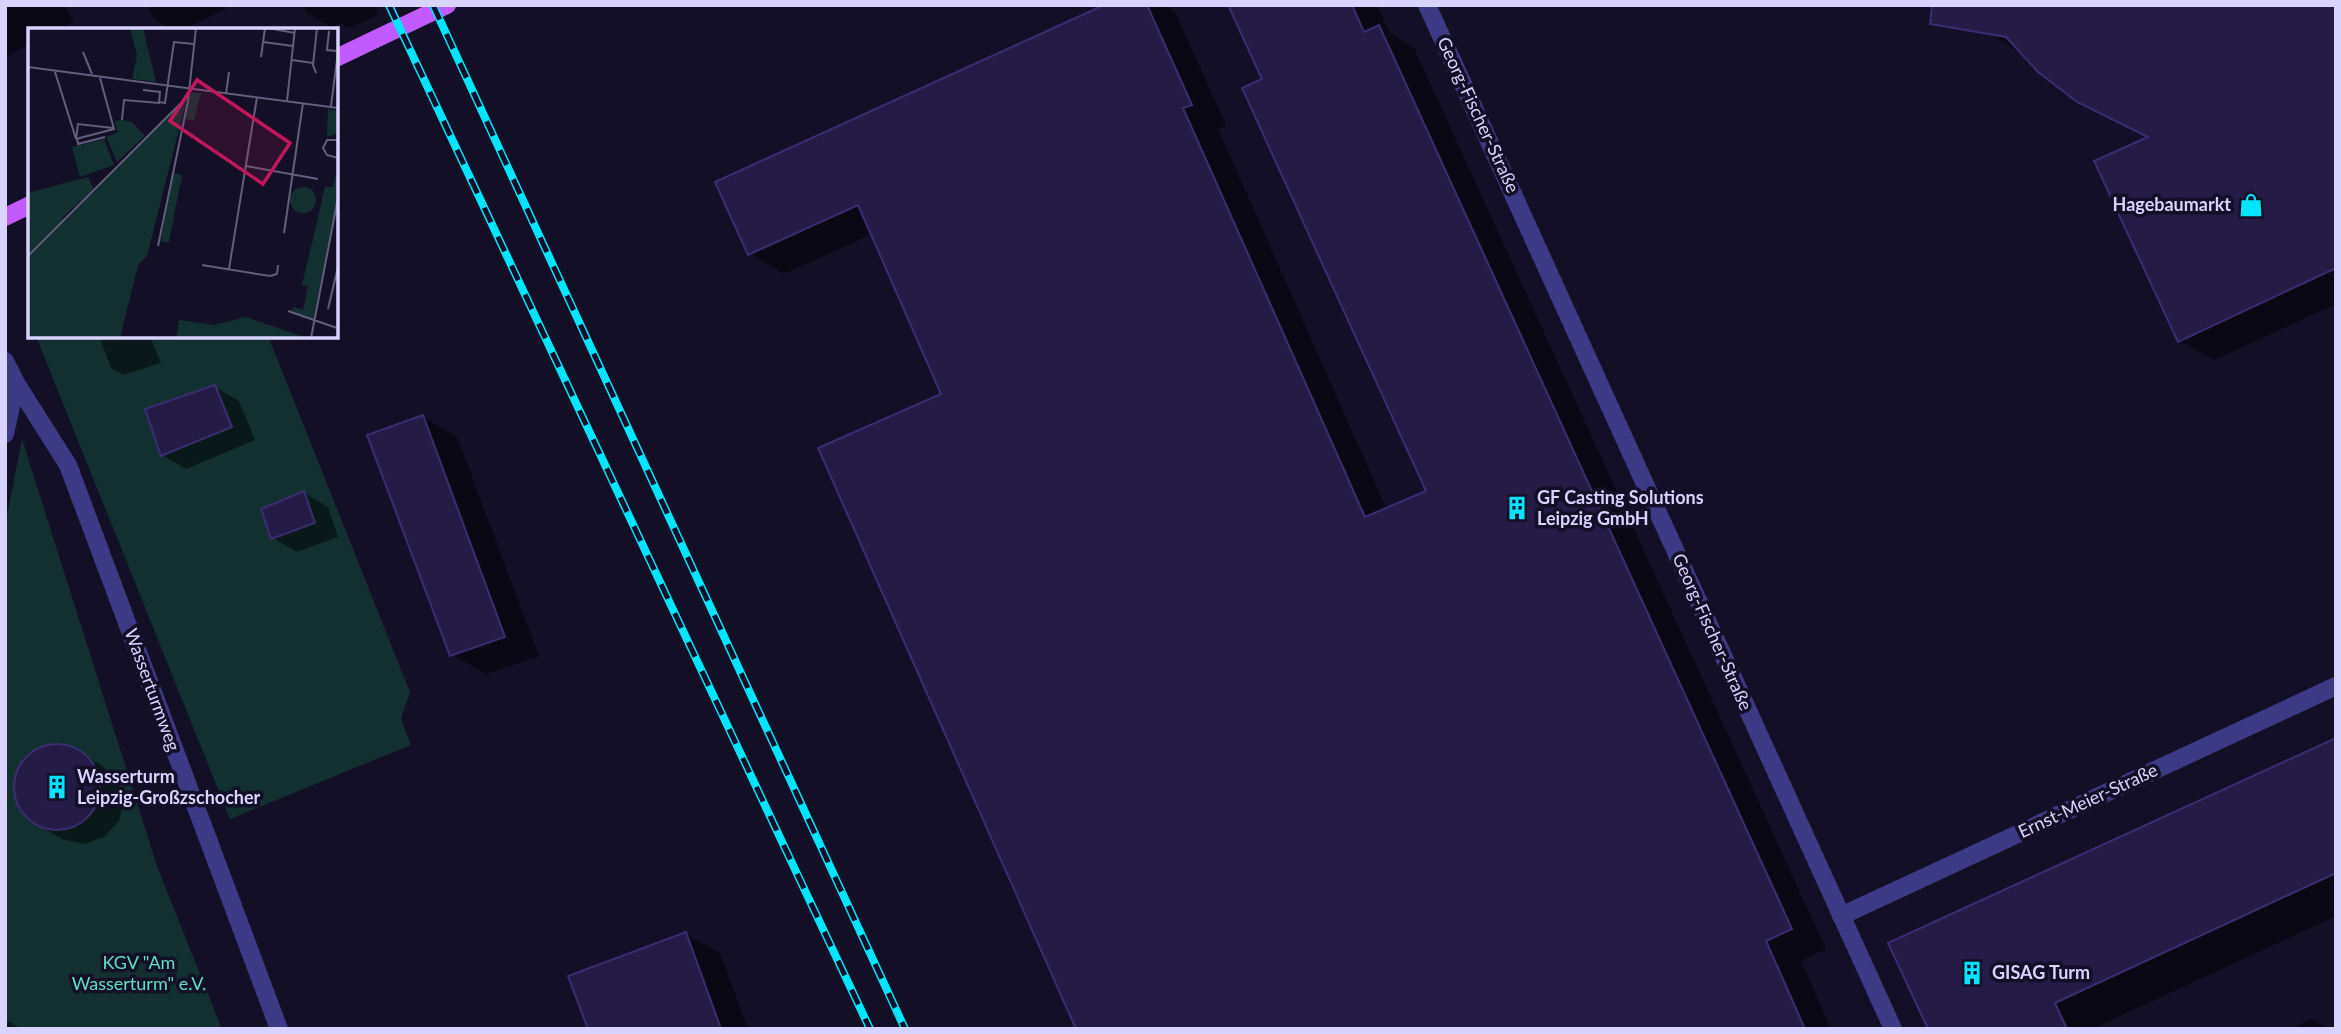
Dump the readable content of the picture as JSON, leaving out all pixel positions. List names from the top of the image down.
{
  "streets": {
    "street": ["Georg-Fischer-Straße", "Wasserturmweg", "Ernst-Meier-Straße"]
  },
  "crossings": [
    ["Georg-Fischer-Straße", "Ernst-Meier-Straße"]
  ],
  "parks": ["KGV \"Am Wasserturm\" e.V."],
  "places": {
    "shop": ["Hagebaumarkt"],
    "building": ["GF Casting Solutions Leipzig GmbH", "Wasserturm Leipzig-Großzschocher", "GISAG Turm"]
  }
}
